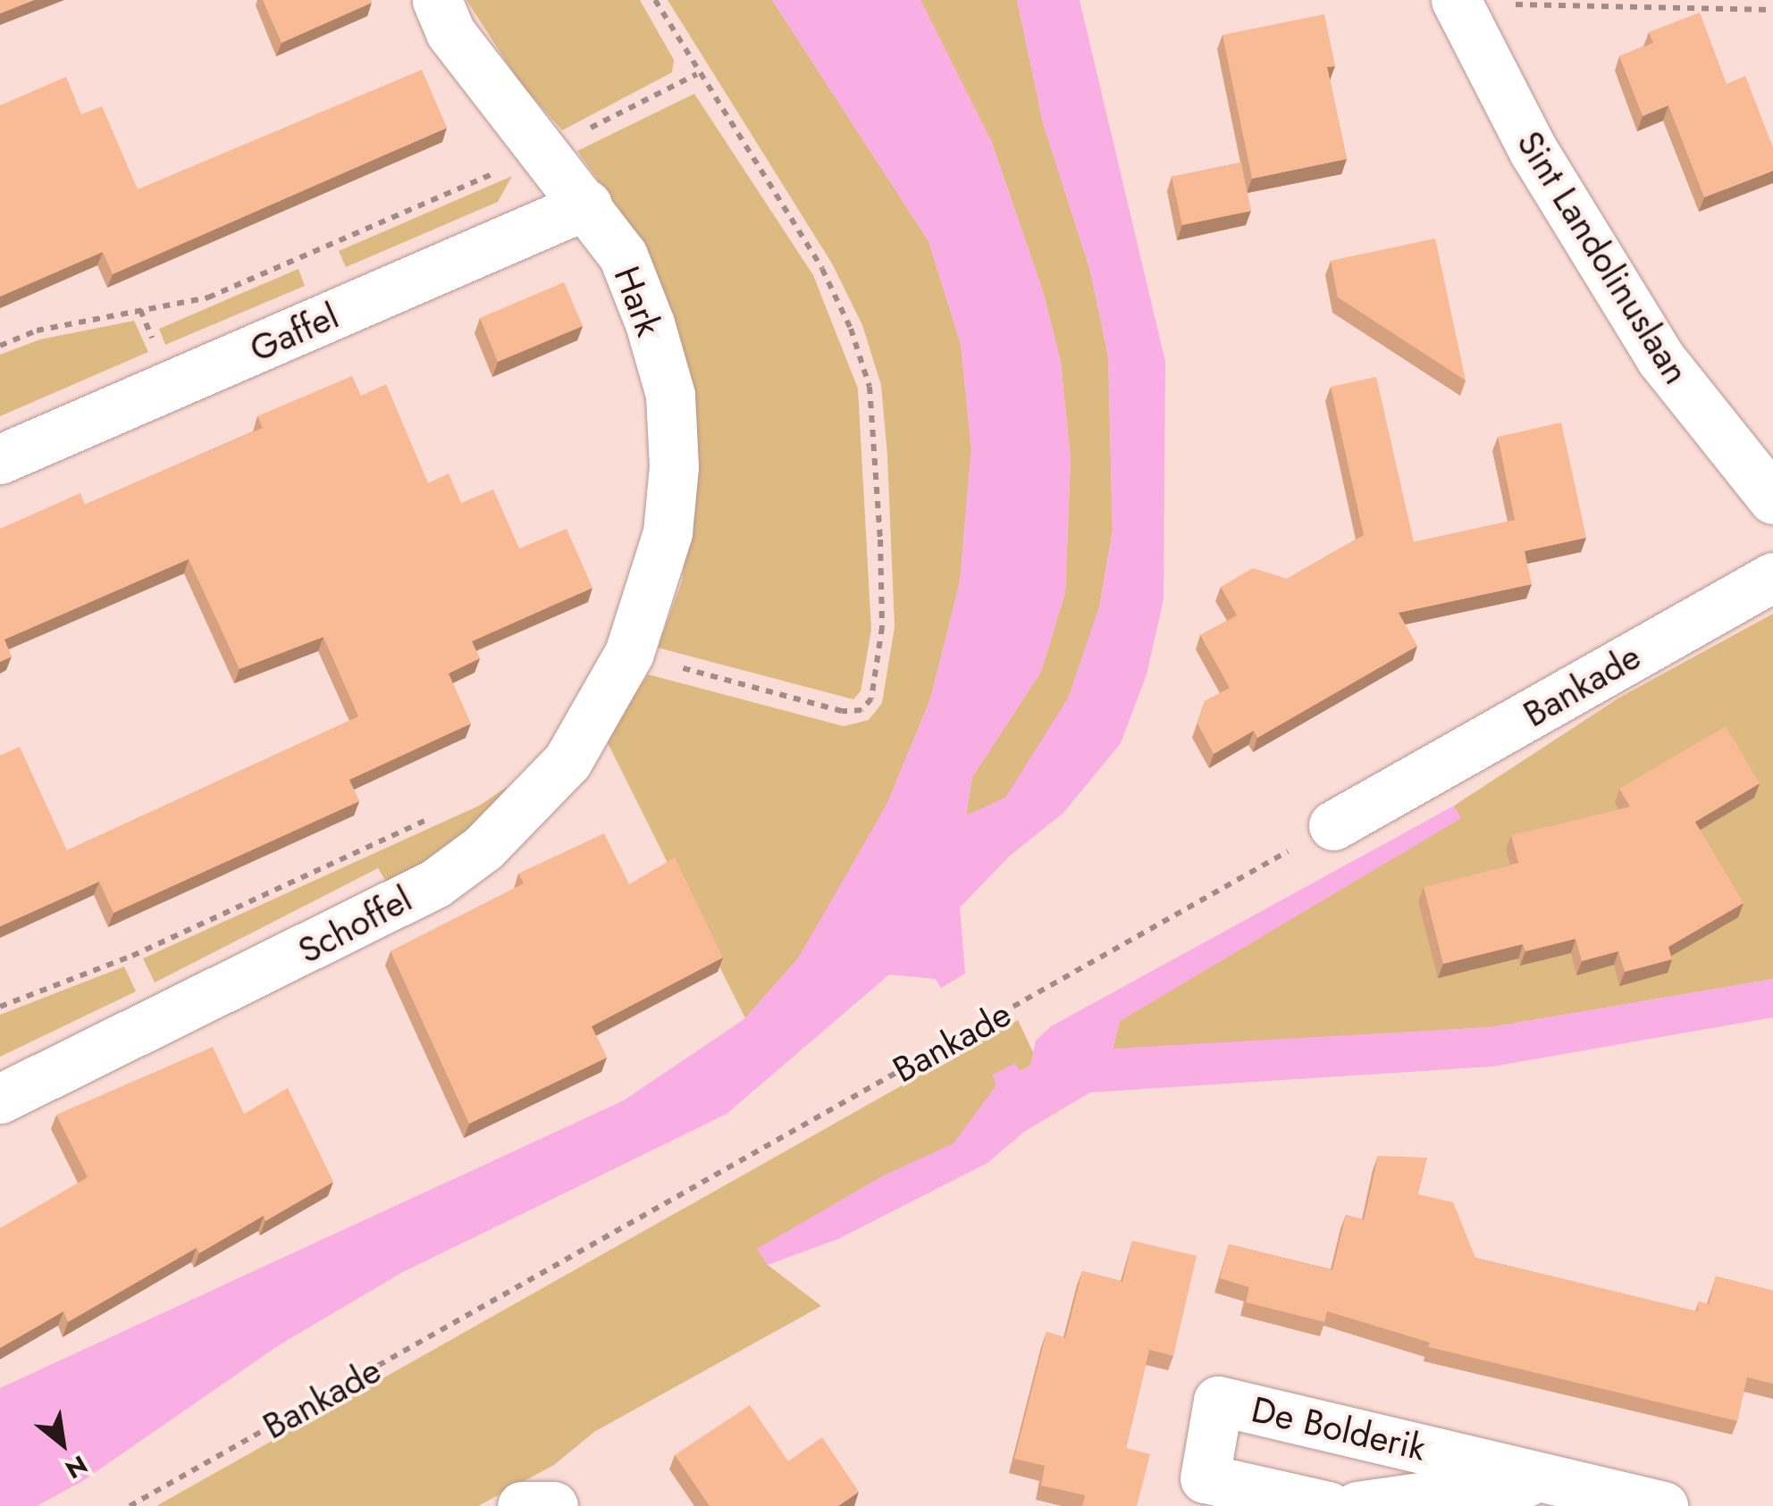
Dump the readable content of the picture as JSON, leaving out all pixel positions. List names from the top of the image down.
{
  "streets": {
    "street": [
      "Sint Landolinuslaan",
      "Hark",
      "Gaffel",
      "Bankade",
      "Schoffel",
      "De Bolderik"
    ]
  },
  "crossings": [
    ["Hark", "Gaffel"],
    ["Hark", "Schoffel"]
  ],
  "north": "bottom right"
}
